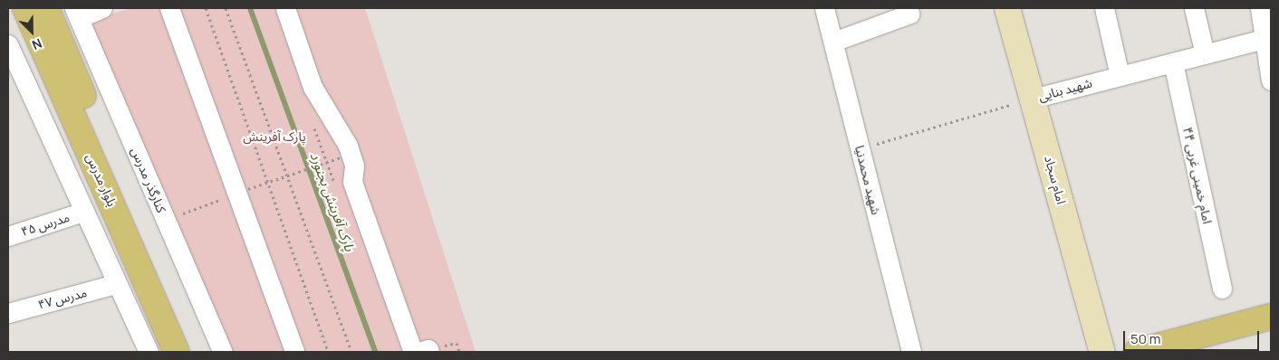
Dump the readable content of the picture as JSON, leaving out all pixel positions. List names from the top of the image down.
{
  "streets": {
    "main road": ["بلوار مدرس"],
    "street": [
      "شهید بنایی",
      "امام خمینی غربی ۴۴",
      "کنارگذر مدرس",
      "شهید محمدنیا",
      "امام سجاد",
      "مدرس ۴۵",
      "مدرس ۴۷"
    ]
  },
  "crossings": [
    ["شهید بنایی", "امام خمینی غربی ۴۴"],
    ["شهید بنایی", "شهید محمدنیا"],
    ["شهید بنایی", "امام سجاد"]
  ],
  "water": ["پارک آفرینش بجنورد"],
  "parks": ["پارک آفرینش"],
  "scale_bar": "50 m",
  "north": "bottom right"
}
